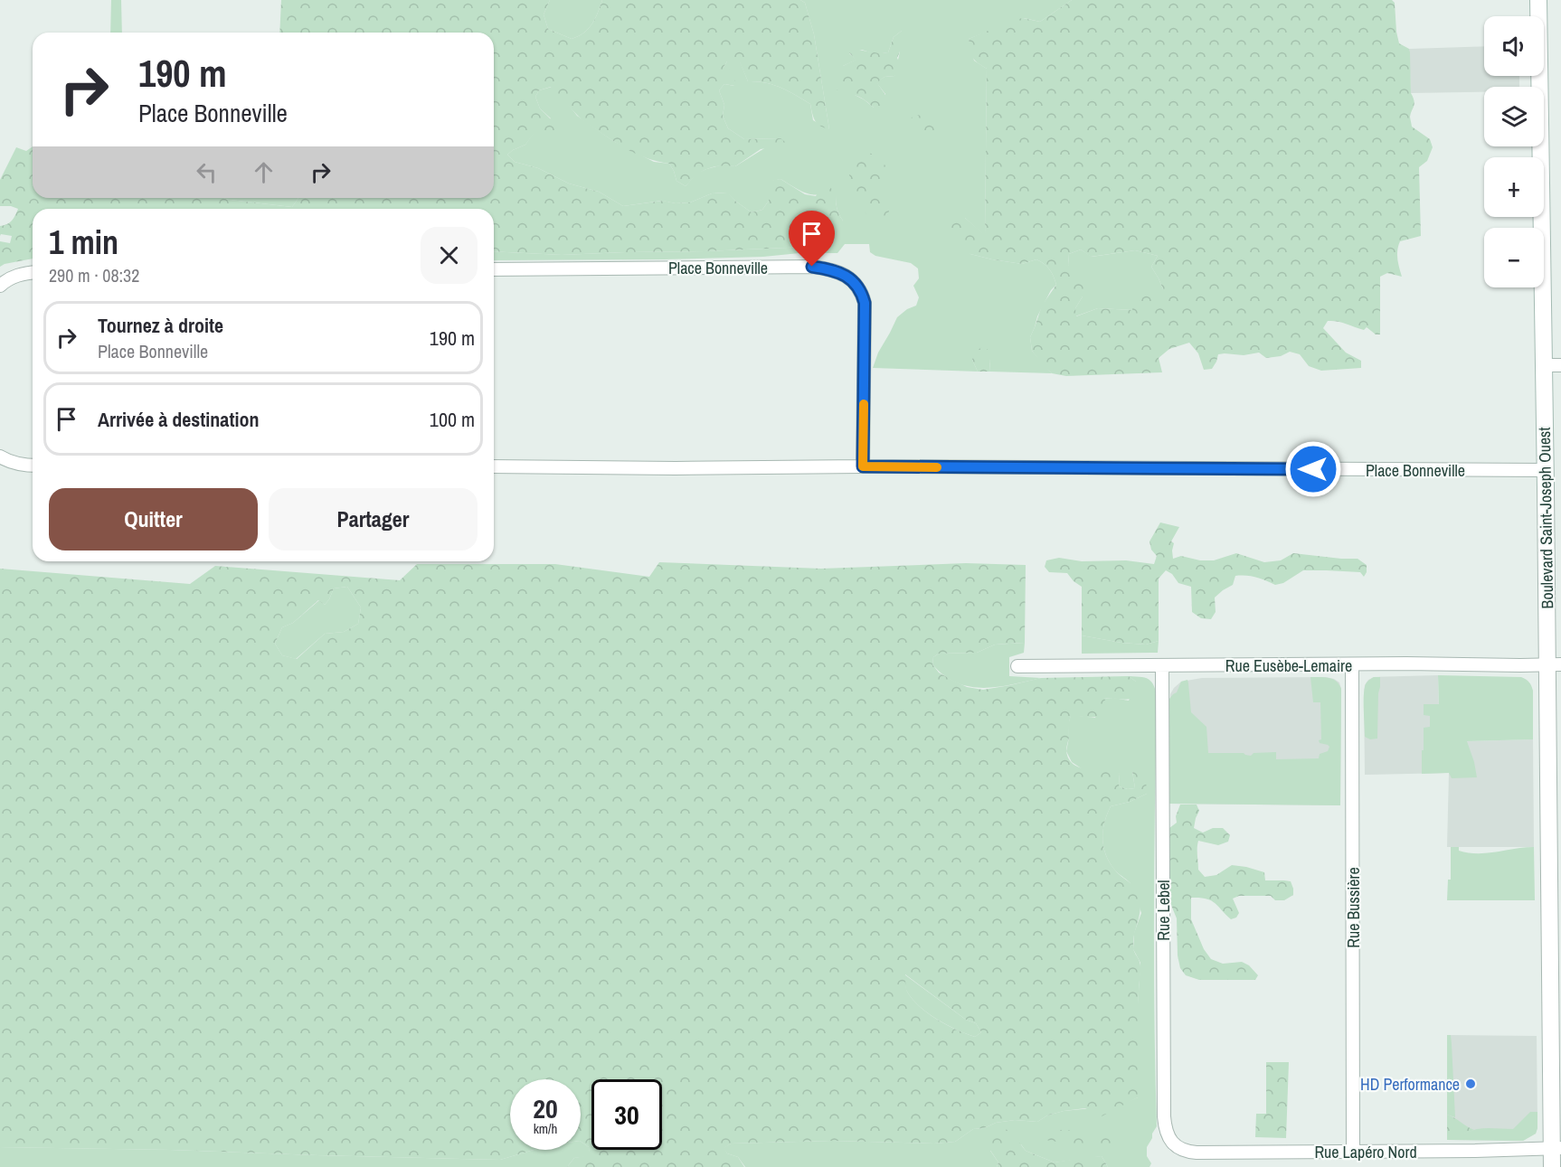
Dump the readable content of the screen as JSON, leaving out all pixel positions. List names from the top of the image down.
{
  "streets": {
    "street": [
      "Place Bonneville",
      "Boulevard Saint-Joseph Ouest",
      "Rue Eusèbe-Lemaire",
      "Rue Bussière",
      "Rue Lebel",
      "Rue Lapéro Nord"
    ]
  },
  "crossings": [
    ["Place Bonneville", "Boulevard Saint-Joseph Ouest"],
    ["Boulevard Saint-Joseph Ouest", "Rue Eusèbe-Lemaire"],
    ["Boulevard Saint-Joseph Ouest", "Rue Lapéro Nord"],
    ["Rue Eusèbe-Lemaire", "Rue Bussière"],
    ["Rue Eusèbe-Lemaire", "Rue Lebel"],
    ["Rue Bussière", "Rue Lapéro Nord"],
    ["Rue Lebel", "Rue Lapéro Nord"]
  ],
  "places": ["HD Performance"],
  "page": {
    "map_buttons": ["+", "−"],
    "turn": ["190 m", "Place Bonneville"],
    "heading": ["1 min", "290 m · 08:32"],
    "list": [
      {
        "name": "Tournez à droite",
        "note": "Place Bonneville",
        "value": "190 m"
      },
      {
        "name": "Arrivée à destination",
        "value": "100 m"
      }
    ],
    "buttons": ["Quitter", "Partager"],
    "speed": "20 km/h",
    "limit": "30"
  }
}
